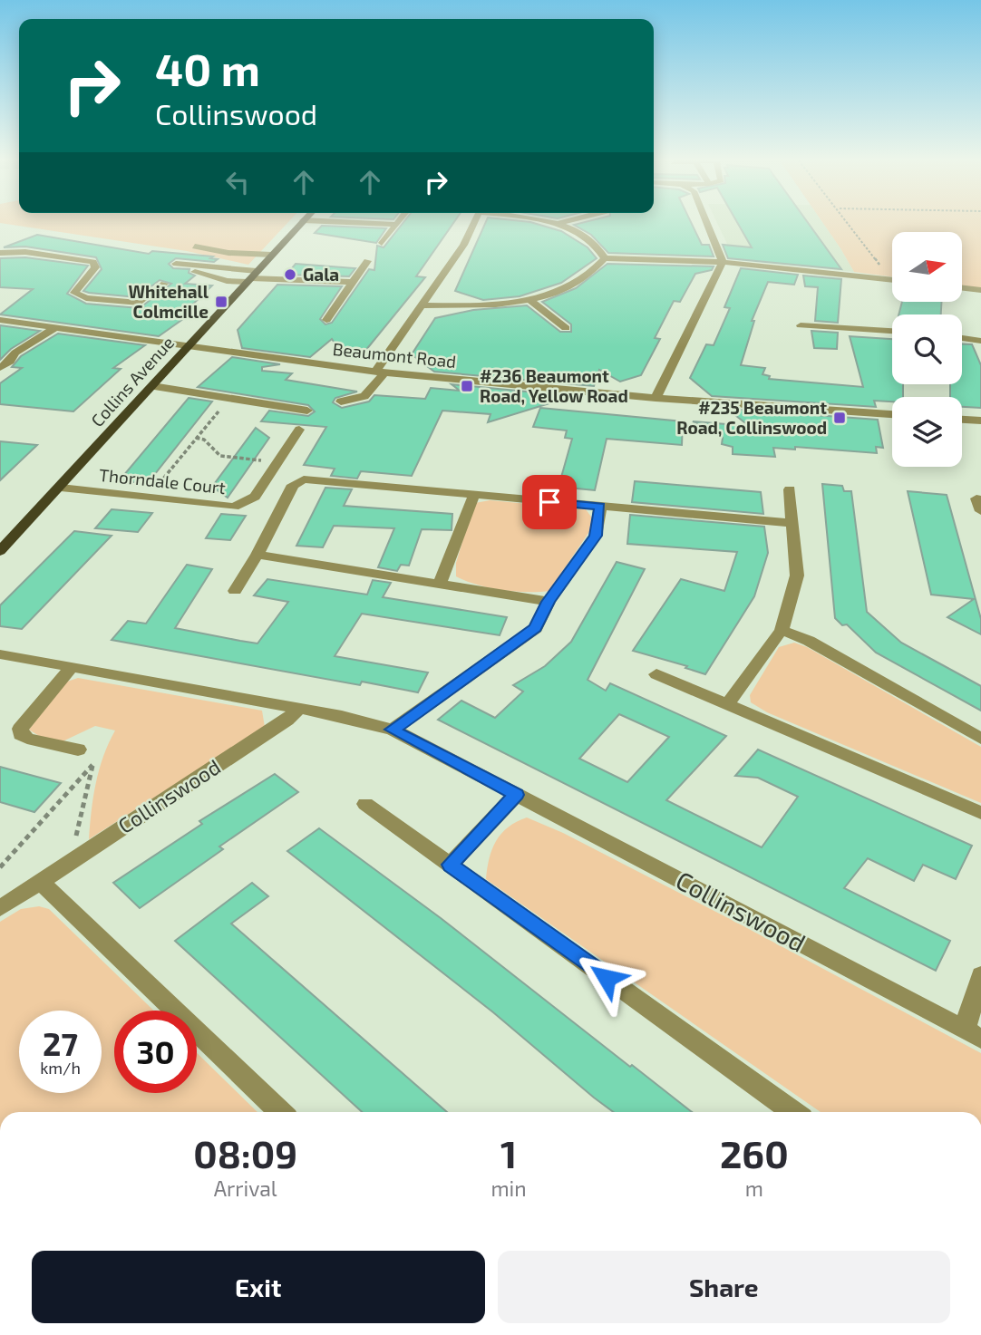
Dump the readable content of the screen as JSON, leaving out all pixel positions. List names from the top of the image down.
{
  "streets": {
    "main road": ["Collins Avenue"],
    "street": ["Beaumont Road", "Thorndale Court", "Collinswood"]
  },
  "crossings": [
    ["Beaumont Road", "Collins Avenue"],
    ["Collins Avenue", "Thorndale Court"]
  ],
  "places": {
    "other": ["Gala"],
    "transit": ["Whitehall Colmcille", "#236 Beaumont Road, Yellow Road", "#235 Beaumont Road, Collinswood"]
  },
  "north": "right",
  "page": {
    "turn": ["40 m", "Collinswood"],
    "speed": "27 km/h",
    "limit": "30",
    "eta": [
      "08:09",
      "Arrival",
      "1",
      "min",
      "260",
      "m"
    ],
    "buttons": ["Exit", "Share"]
  }
}
